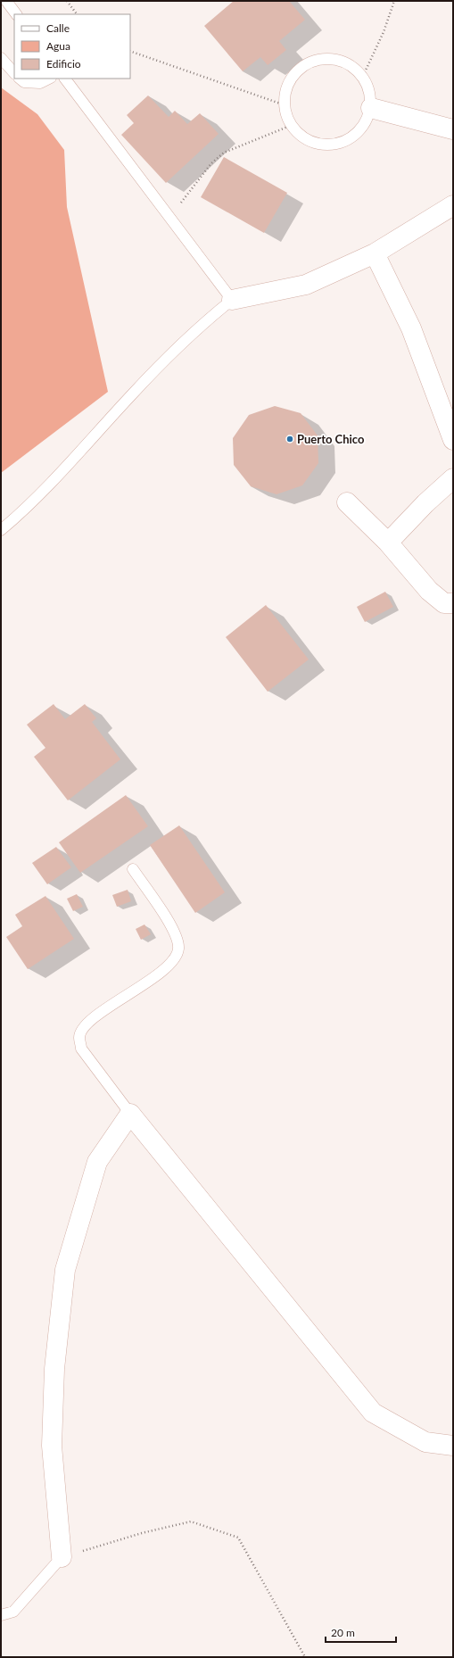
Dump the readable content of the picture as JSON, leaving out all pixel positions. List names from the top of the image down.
{
  "places": ["Puerto Chico"],
  "legend": ["Calle", "Agua", "Edificio"],
  "scale_bar": "20 m"
}
